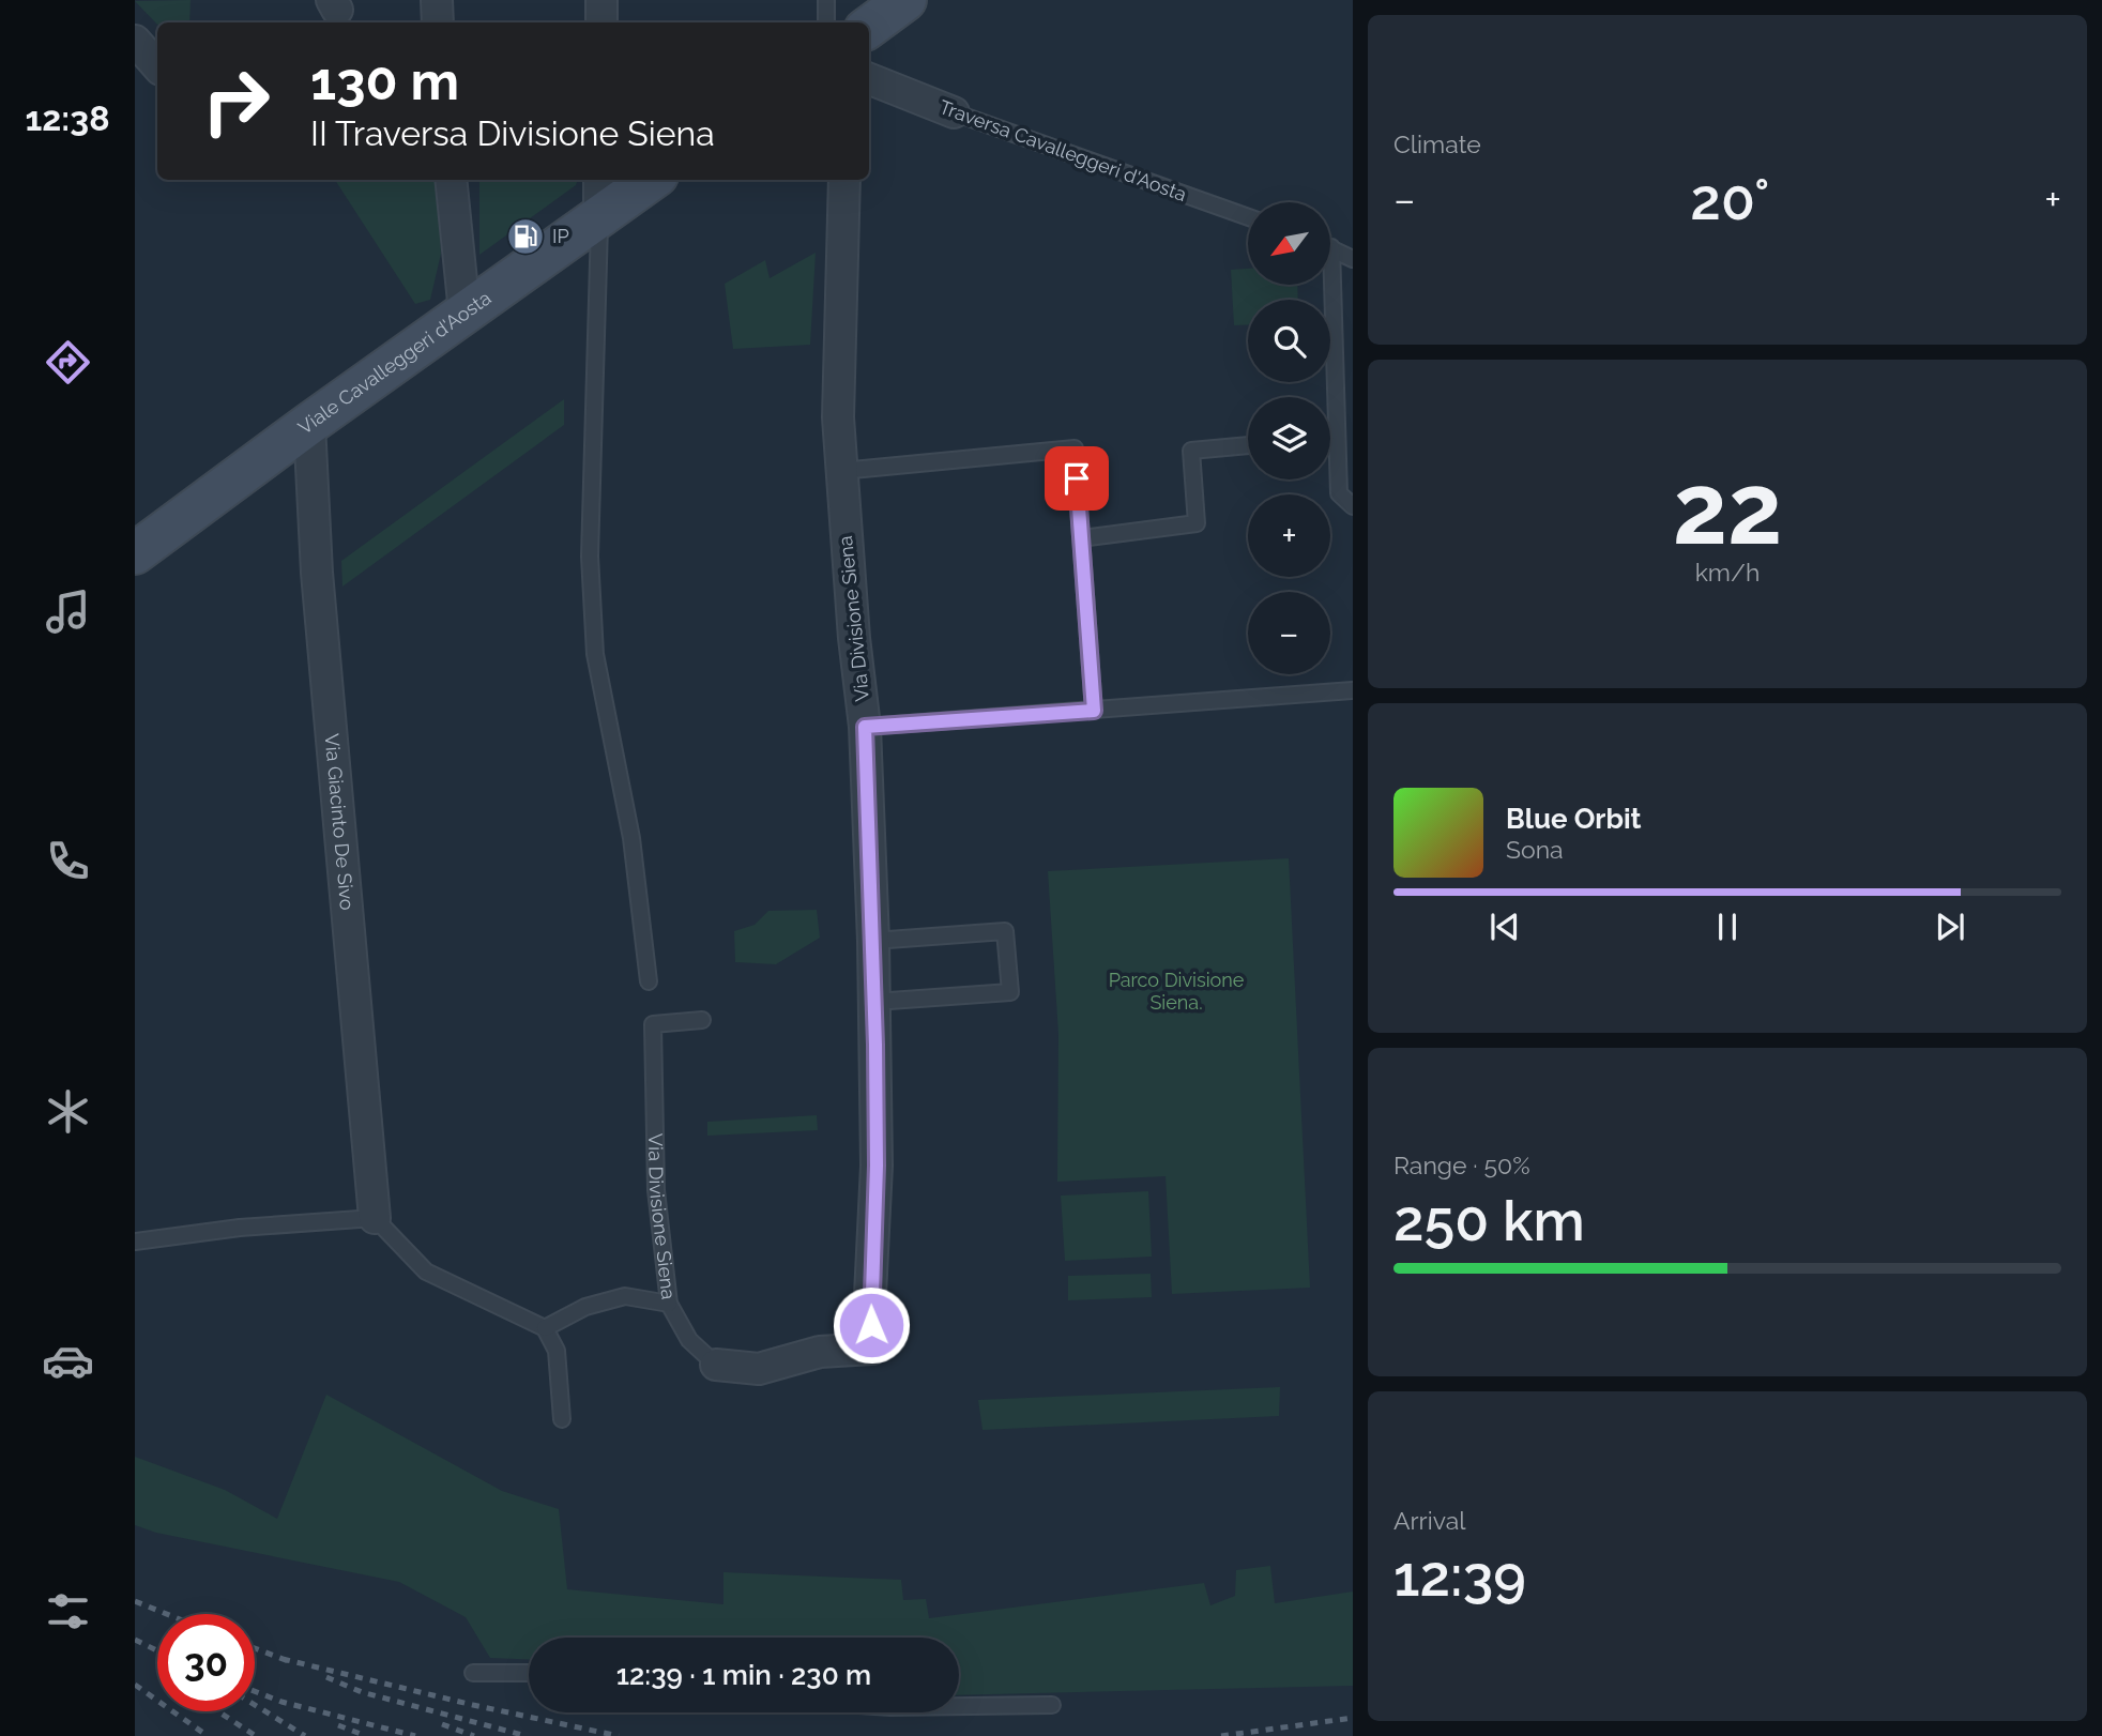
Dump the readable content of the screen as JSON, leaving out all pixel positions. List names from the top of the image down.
{
  "streets": {
    "street": [
      "Traversa Cavalleggeri d'Aosta",
      "Viale Cavalleggeri d'Aosta",
      "Via Divisione Siena",
      "Via Giacinto De Sivo"
    ]
  },
  "crossings": [
    ["Viale Cavalleggeri d'Aosta", "Via Giacinto De Sivo"]
  ],
  "parks": ["Parco Divisione Siena."],
  "places": {
    "fuel station": ["IP"]
  },
  "north": "bottom left",
  "page": {
    "tabs": "12:38",
    "tile": [
      "Climate",
      ["22", "km/h"],
      ["Range · 50%", "250 km"],
      ["Arrival", "12:39"]
    ],
    "turn": ["130 m", "II Traversa Divisione Siena"],
    "heat": ["−", "20°", "+"],
    "map_buttons": ["+", "−"],
    "song": ["Blue Orbit", "Sona"],
    "limit": "30",
    "trip": "12:39 · 1 min · 230 m"
  }
}
